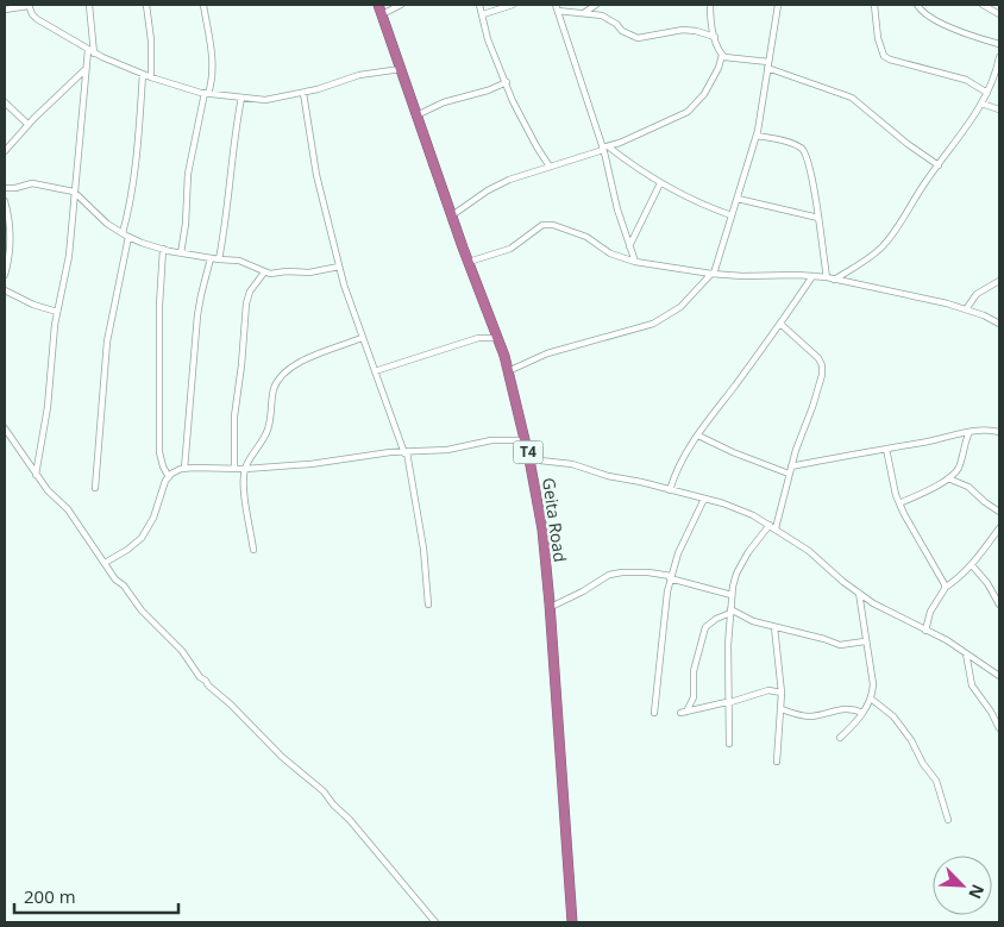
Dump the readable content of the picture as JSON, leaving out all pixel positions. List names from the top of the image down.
{
  "streets": {
    "highway": ["T4", "Geita Road"]
  },
  "scale_bar": "200 m",
  "north": "bottom right"
}
